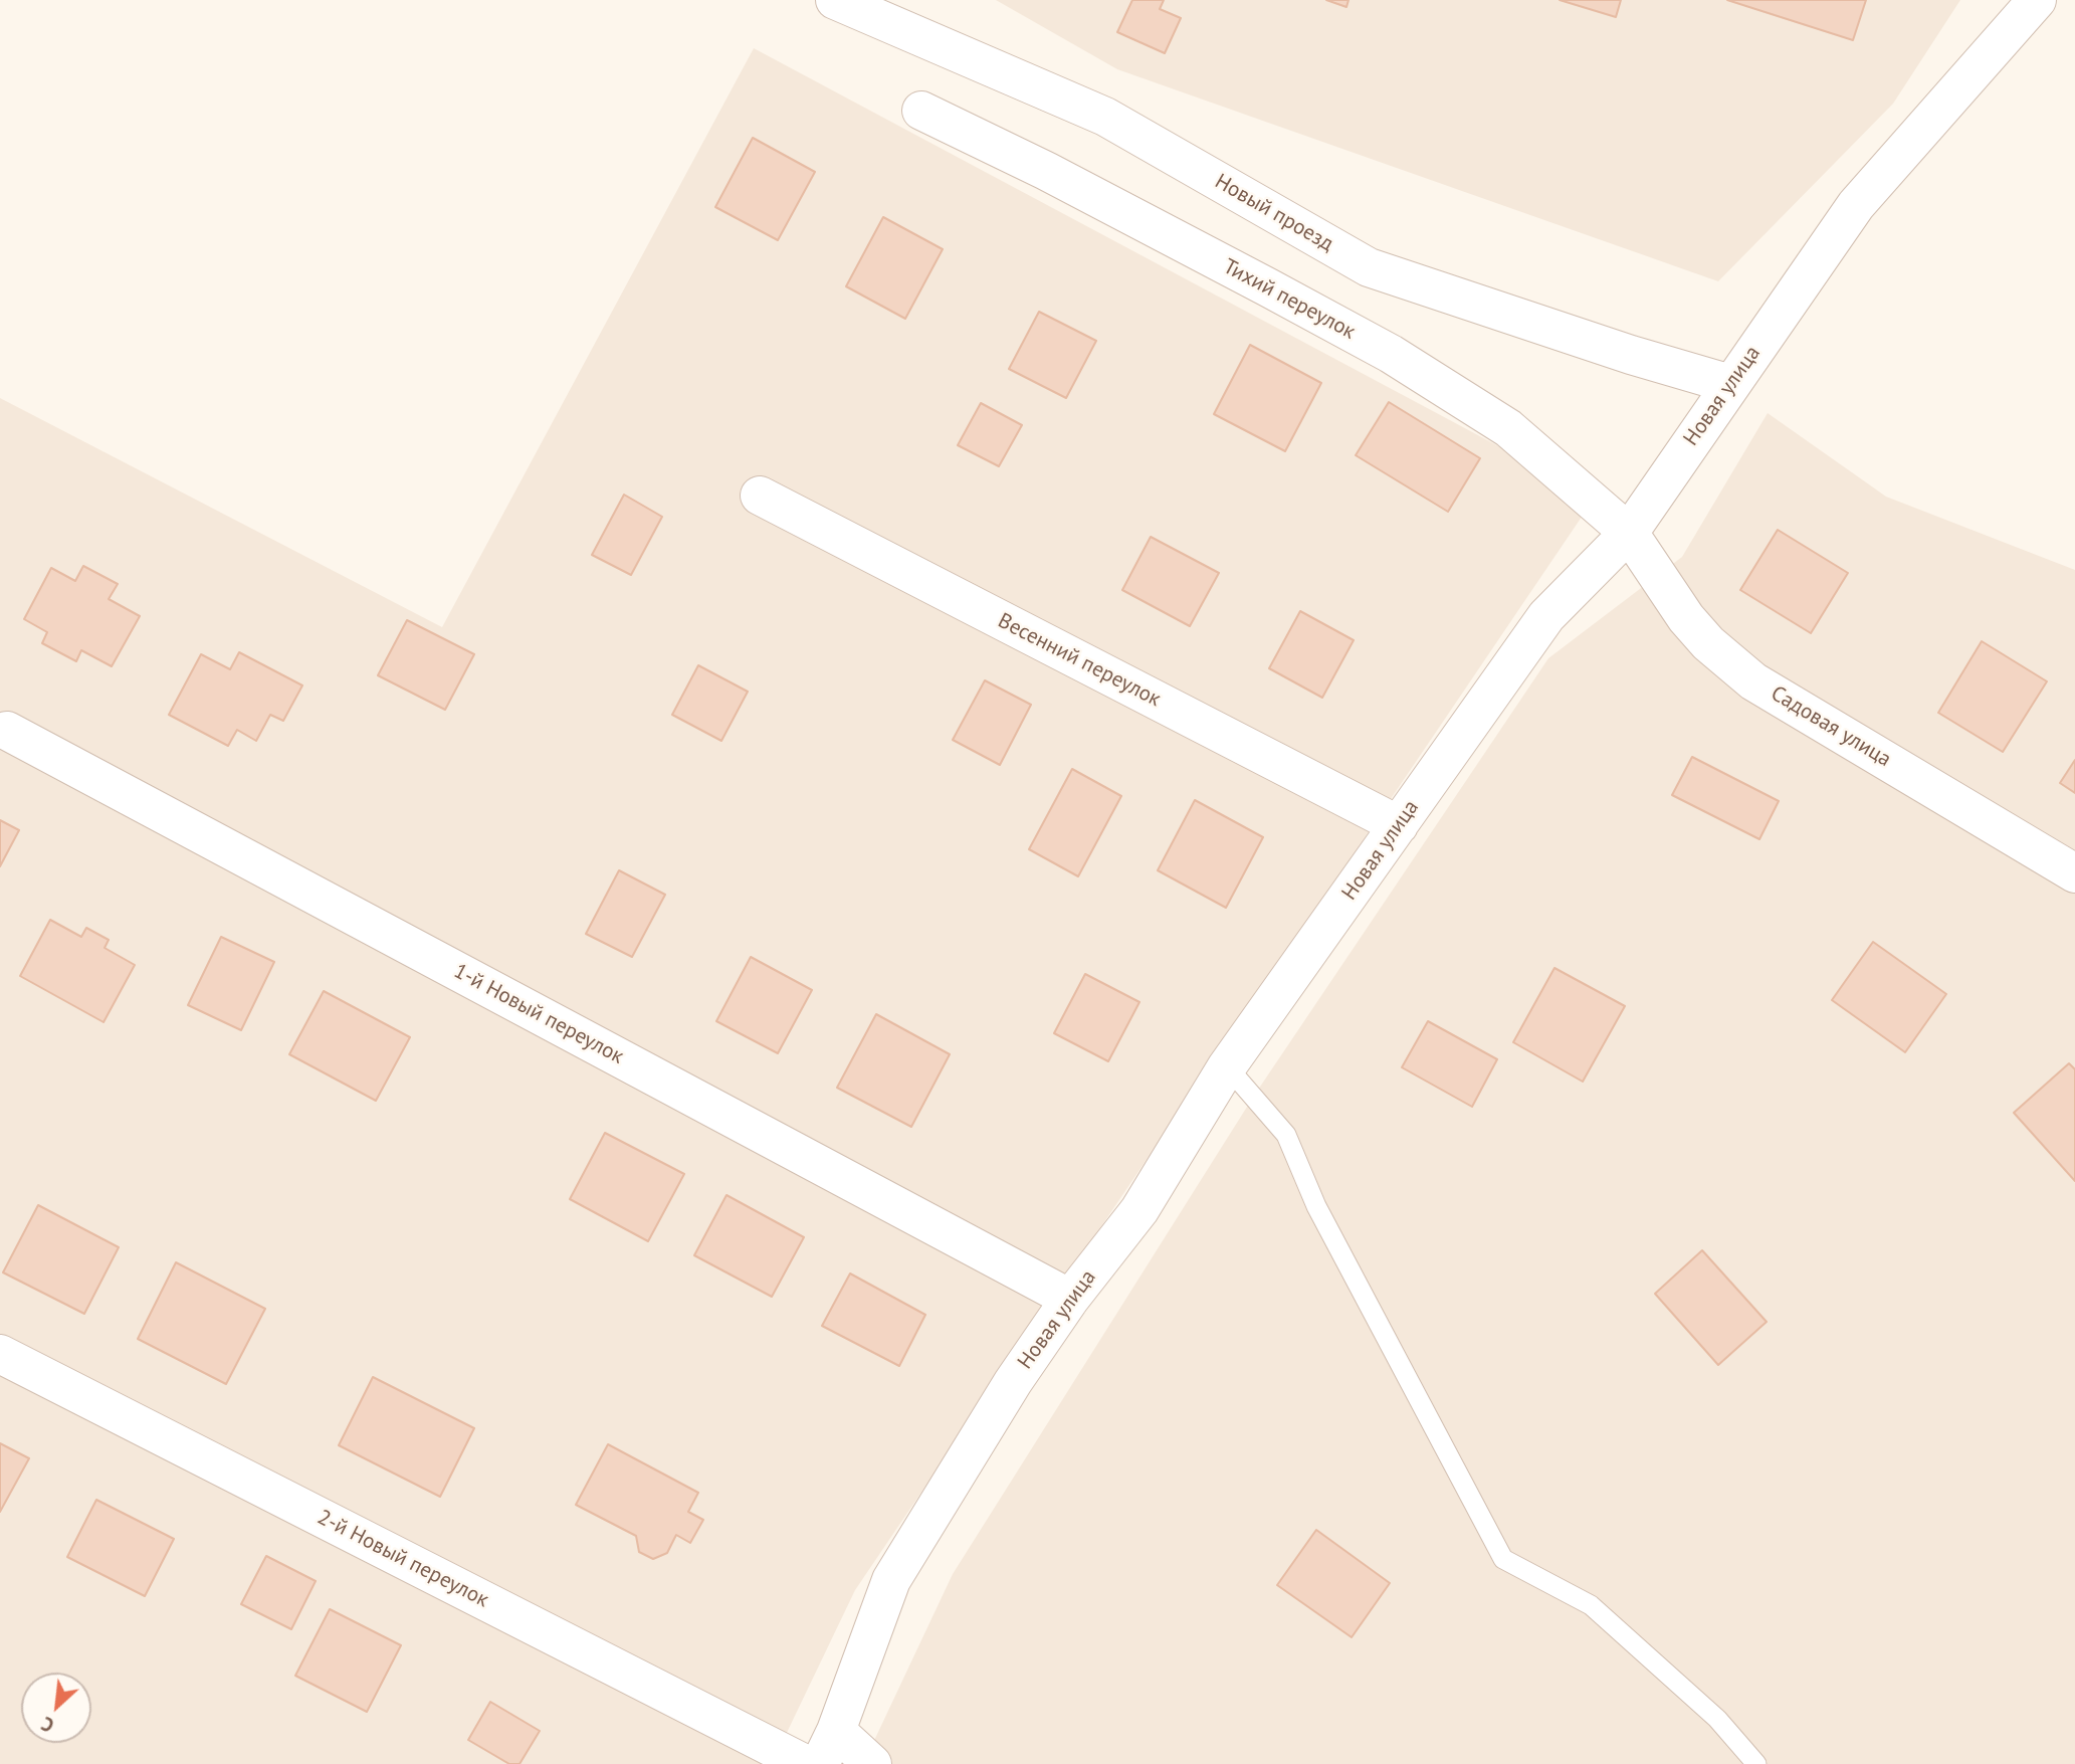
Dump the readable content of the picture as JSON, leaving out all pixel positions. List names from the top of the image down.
{
  "streets": {
    "street": [
      "Новый проезд",
      "Тихий переулок",
      "Новая улица",
      "Весенний переулок",
      "Садовая улица",
      "1-й Новый переулок",
      "2-й Новый переулок"
    ]
  },
  "crossings": [
    ["Новый проезд", "Новая улица"],
    ["Тихий переулок", "Новая улица"],
    ["Тихий переулок", "Садовая улица"],
    ["Новая улица", "Весенний переулок"],
    ["Новая улица", "Садовая улица"],
    ["Новая улица", "1-й Новый переулок"]
  ],
  "north": "bottom left"
}
